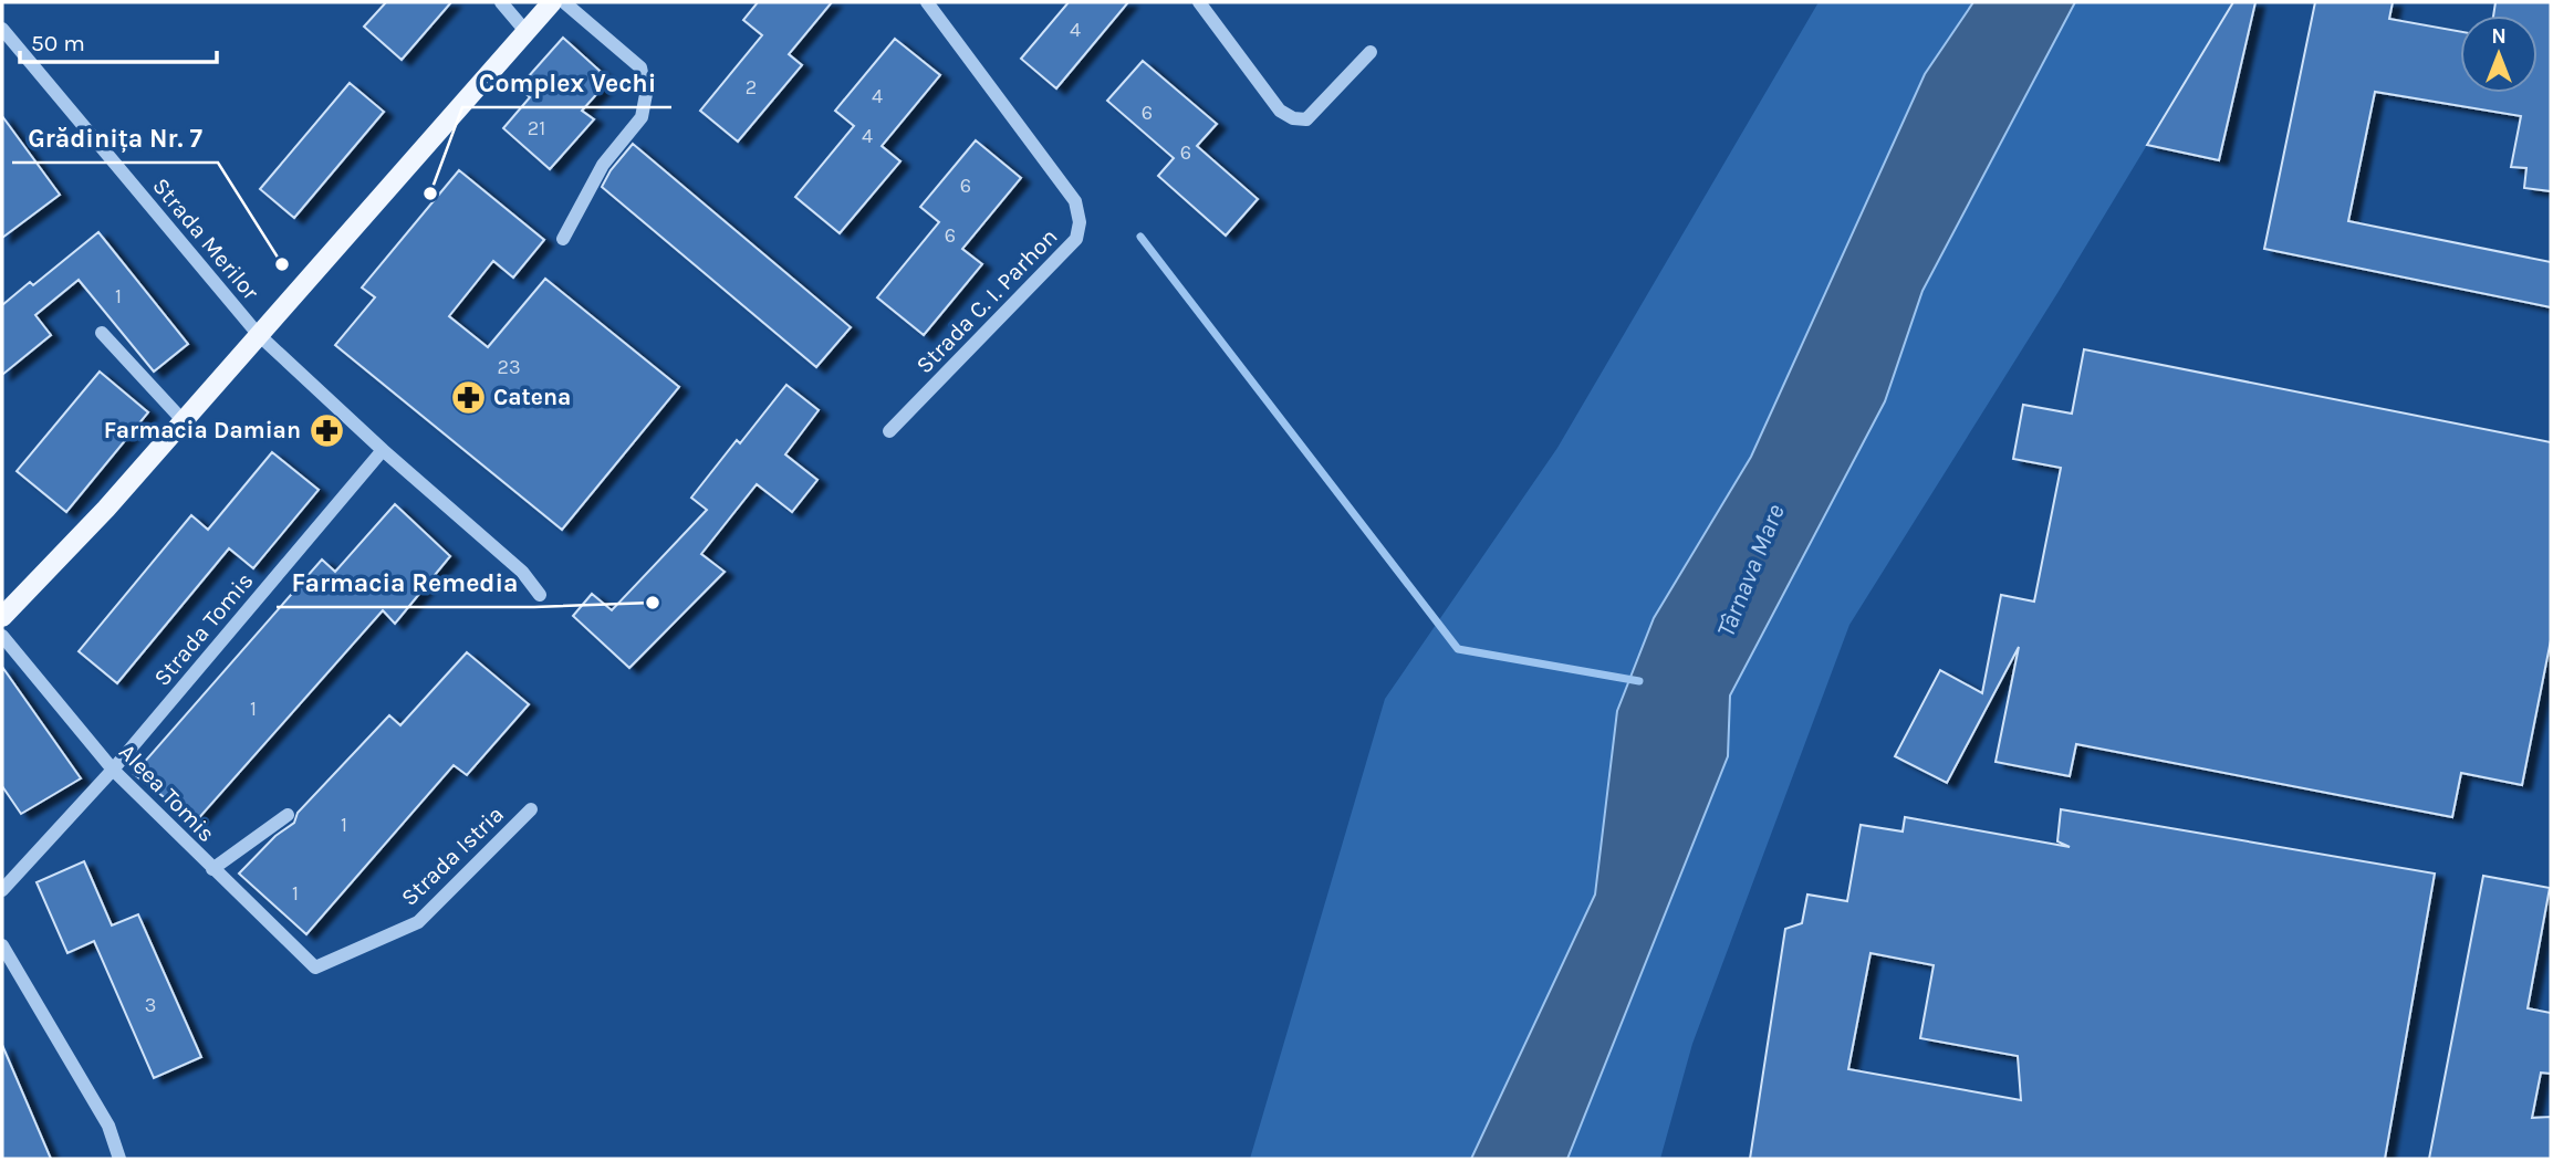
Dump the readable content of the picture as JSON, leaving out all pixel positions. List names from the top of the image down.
{
  "streets": {
    "street": [
      "Strada Merilor",
      "Strada C. I. Parhon",
      "Strada Tomis",
      "Aleea Tomis",
      "Strada Istria"
    ]
  },
  "crossings": [
    ["Strada Tomis", "Aleea Tomis"],
    ["Aleea Tomis", "Strada Istria"]
  ],
  "water": ["Târnava Mare"],
  "places": {
    "other": ["Complex Vechi", "Grădinița Nr. 7", "Farmacia Remedia"],
    "pharmacy": ["Catena", "Farmacia Damian"]
  },
  "house_numbers": [
    "4",
    "2",
    "4",
    "6",
    "21",
    "4",
    "6",
    "6",
    "6",
    "1",
    "23",
    "1",
    "1",
    "1",
    "3"
  ],
  "scale_bar": "50 m",
  "north": "top"
}
